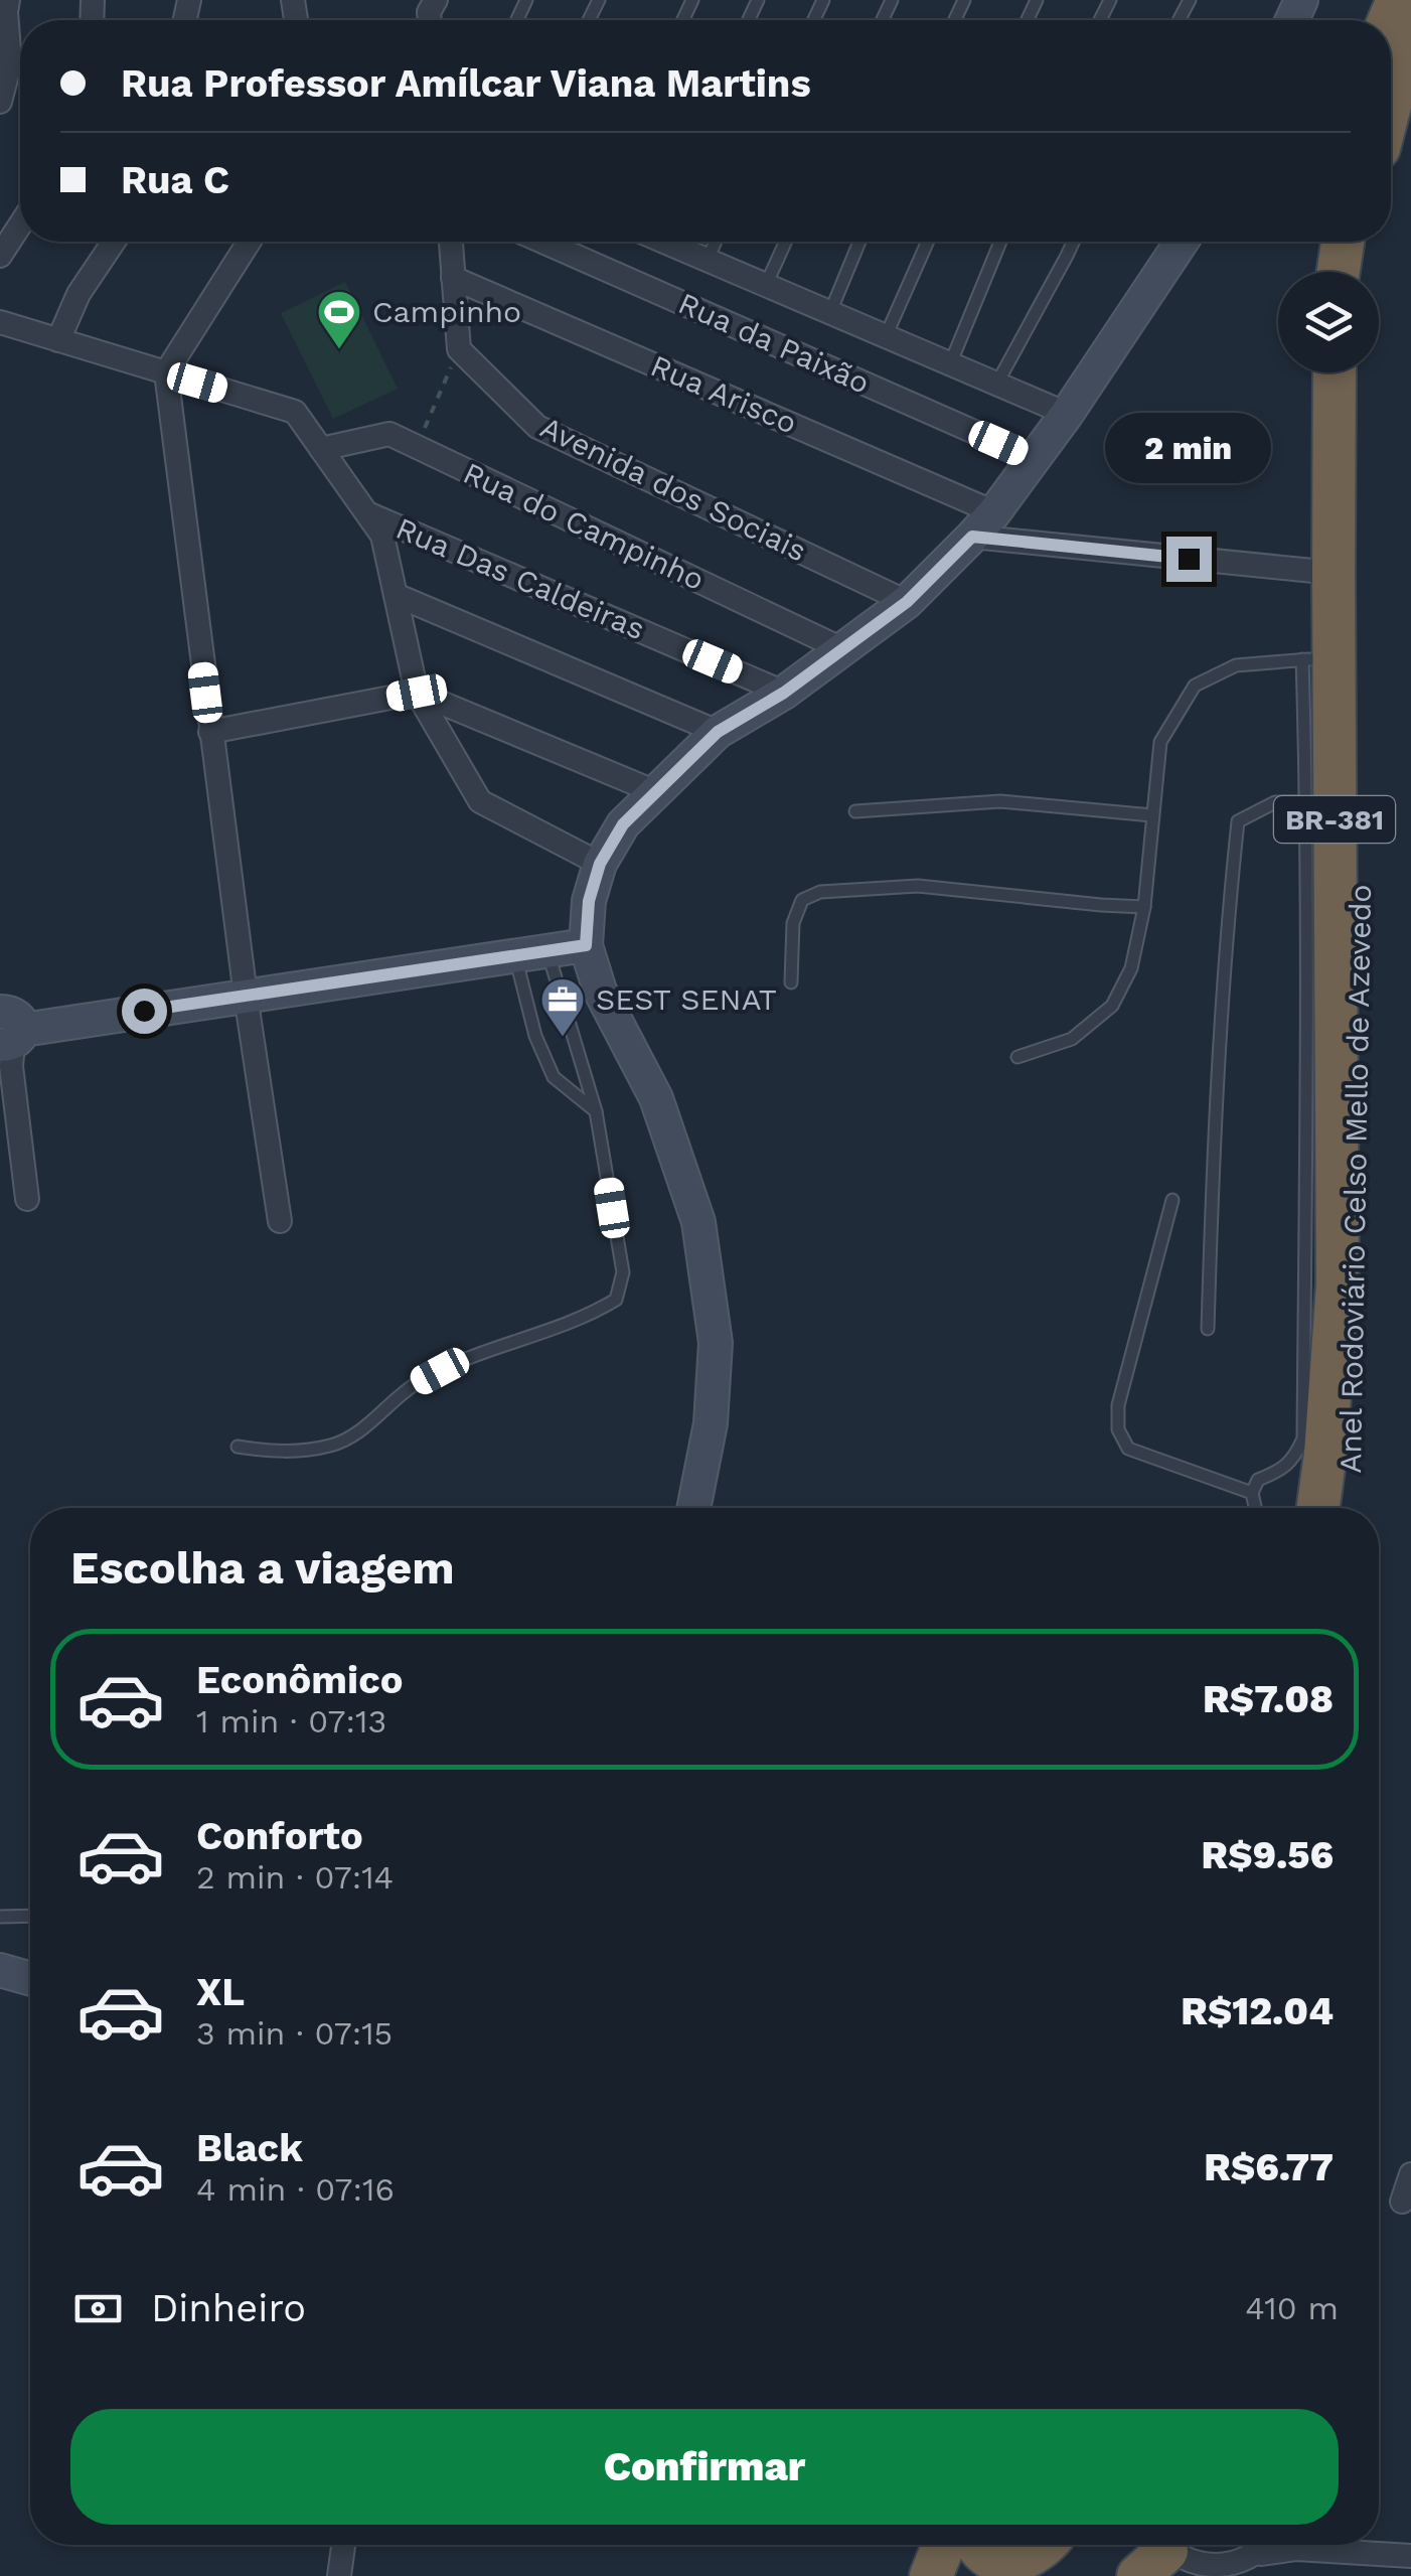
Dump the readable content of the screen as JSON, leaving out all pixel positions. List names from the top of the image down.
{
  "streets": {
    "highway": ["BR-381", "Anel Rodoviário Celso Mello de Azevedo"],
    "street": [
      "Rua da Paixão",
      "Rua Arisco",
      "Avenida dos Sociais",
      "Rua do Campinho",
      "Rua Das Caldeiras"
    ]
  },
  "crossings": [
    ["Rua Arisco", "Anel Rodoviário Celso Mello de Azevedo"]
  ],
  "places": {
    "sports": ["Campinho"],
    "office": ["SEST SENAT"]
  },
  "page": {
    "banner": ["Rua Professor Amílcar Viana Martins", "Rua C"],
    "bubble": "2 min",
    "heading": "Escolha a viagem",
    "list": [
      {
        "name": "Econômico",
        "note": "1 min · 07:13",
        "value": "R$7.08"
      },
      {
        "name": "Conforto",
        "note": "2 min · 07:14",
        "value": "R$9.56"
      },
      {
        "name": "XL",
        "note": "3 min · 07:15",
        "value": "R$12.04"
      },
      {
        "name": "Black",
        "note": "4 min · 07:16",
        "value": "R$6.77"
      }
    ],
    "pay": ["Dinheiro", "410 m"],
    "buttons": "Confirmar"
  }
}
